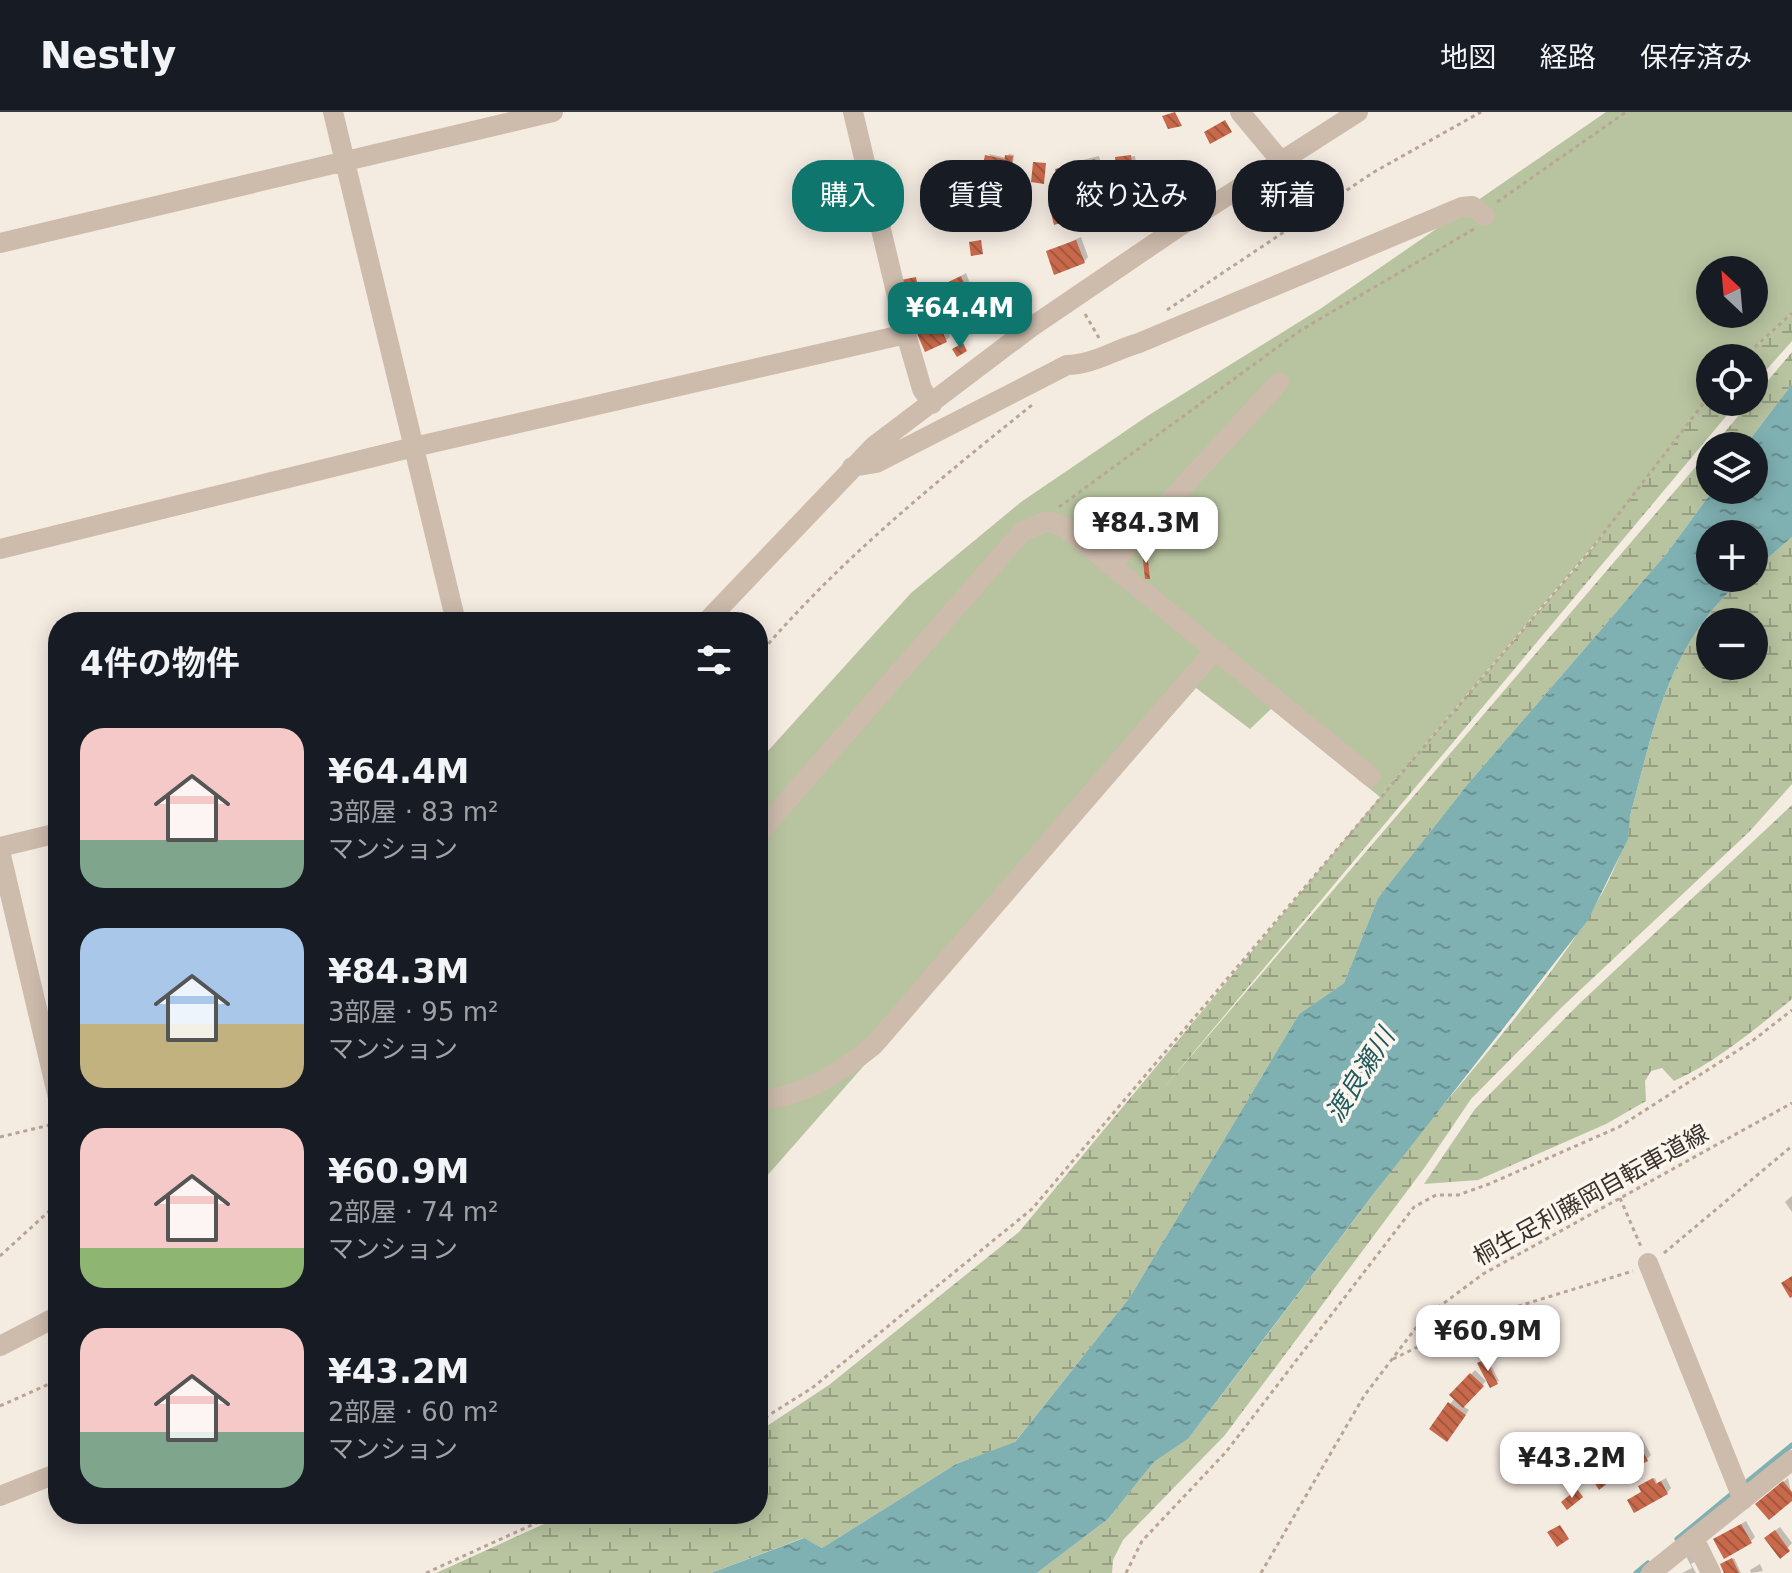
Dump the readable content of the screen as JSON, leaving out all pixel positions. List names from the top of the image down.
{
  "streets": {
    "path": ["桐生足利藤岡自転車道線"]
  },
  "water": ["渡良瀬川"],
  "north": "top left",
  "page": {
    "header": "Nestly",
    "nav": ["地図", "経路", "保存済み"],
    "chip": [
      "購入",
      "賃貸",
      "絞り込み",
      "新着"
    ],
    "map_buttons": ["+", "−"],
    "price": [
      "¥64.4M",
      "¥84.3M",
      "¥60.9M",
      "¥43.2M"
    ],
    "heading": "4件の物件",
    "list": [
      {
        "name": "¥64.4M",
        "note": "3部屋 · 83 m² · マンション"
      },
      {
        "name": "¥84.3M",
        "note": "3部屋 · 95 m² · マンション"
      },
      {
        "name": "¥60.9M",
        "note": "2部屋 · 74 m² · マンション"
      },
      {
        "name": "¥43.2M",
        "note": "2部屋 · 60 m² · マンション"
      }
    ]
  }
}
